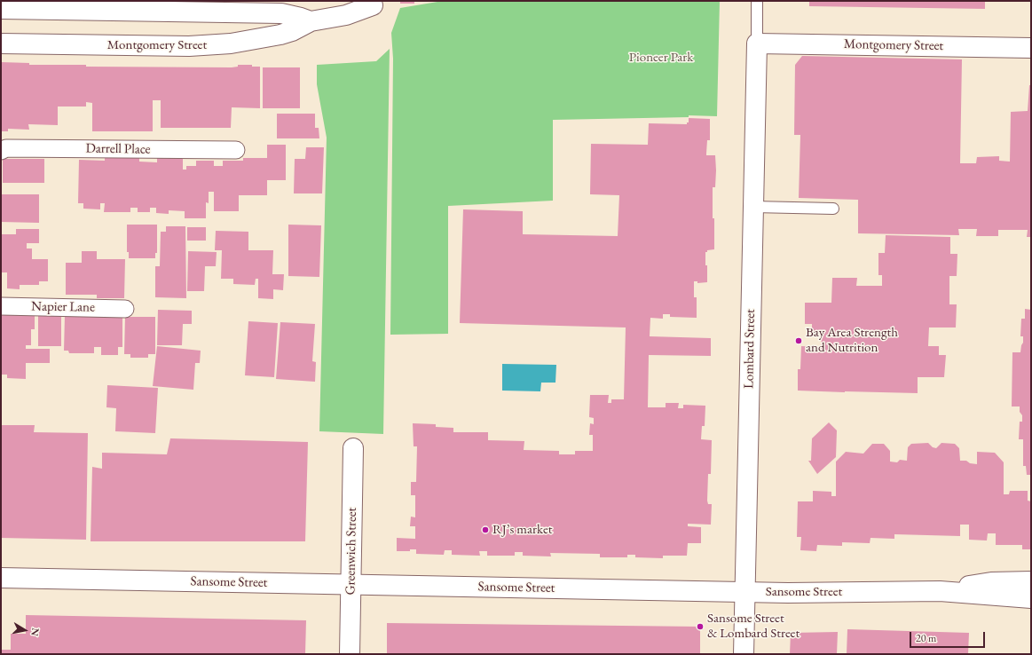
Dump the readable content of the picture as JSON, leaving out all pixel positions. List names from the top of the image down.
{
  "streets": {
    "street": [
      "Montgomery Street",
      "Darrell Place",
      "Napier Lane",
      "Lombard Street",
      "Greenwich Street",
      "Sansome Street"
    ]
  },
  "crossings": [
    ["Montgomery Street", "Lombard Street"],
    ["Lombard Street", "Sansome Street"],
    ["Greenwich Street", "Sansome Street"]
  ],
  "parks": ["Pioneer Park"],
  "places": ["Bay Area Strength and Nutrition", "RJ’s market", "Sansome Street & Lombard Street"],
  "scale_bar": "20 m",
  "north": "right"
}
